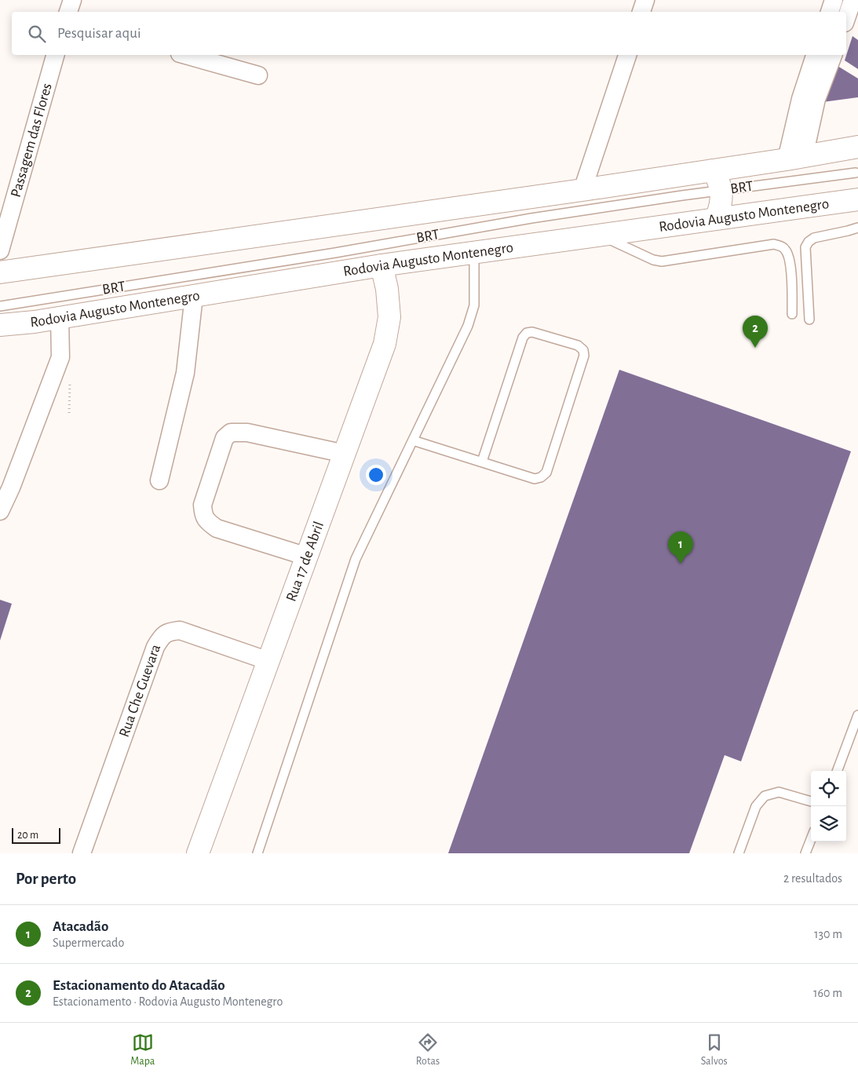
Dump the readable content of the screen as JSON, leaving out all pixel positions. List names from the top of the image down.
{
  "streets": {
    "main road": ["Rodovia Augusto Montenegro", "Rua 17 de Abril"],
    "street": ["Passagem das Flores", "Rua Che Guevara"],
    "lane": ["BRT"]
  },
  "crossings": [
    ["Rodovia Augusto Montenegro", "Rua 17 de Abril"],
    ["Rua 17 de Abril", "Rua Che Guevara"]
  ],
  "scale_bar": "20 m",
  "page": {
    "search": "Pesquisar aqui",
    "pins": ["2", "1"],
    "scale": "20 m",
    "heading": ["Por perto", "2 resultados"],
    "list": [
      {
        "mark": "1",
        "name": "Atacadão",
        "note": "Supermercado",
        "value": "130 m"
      },
      {
        "mark": "2",
        "name": "Estacionamento do Atacadão",
        "note": "Estacionamento · Rodovia Augusto Montenegro",
        "value": "160 m"
      }
    ],
    "nav": ["Mapa", "Rotas", "Salvos"]
  }
}
